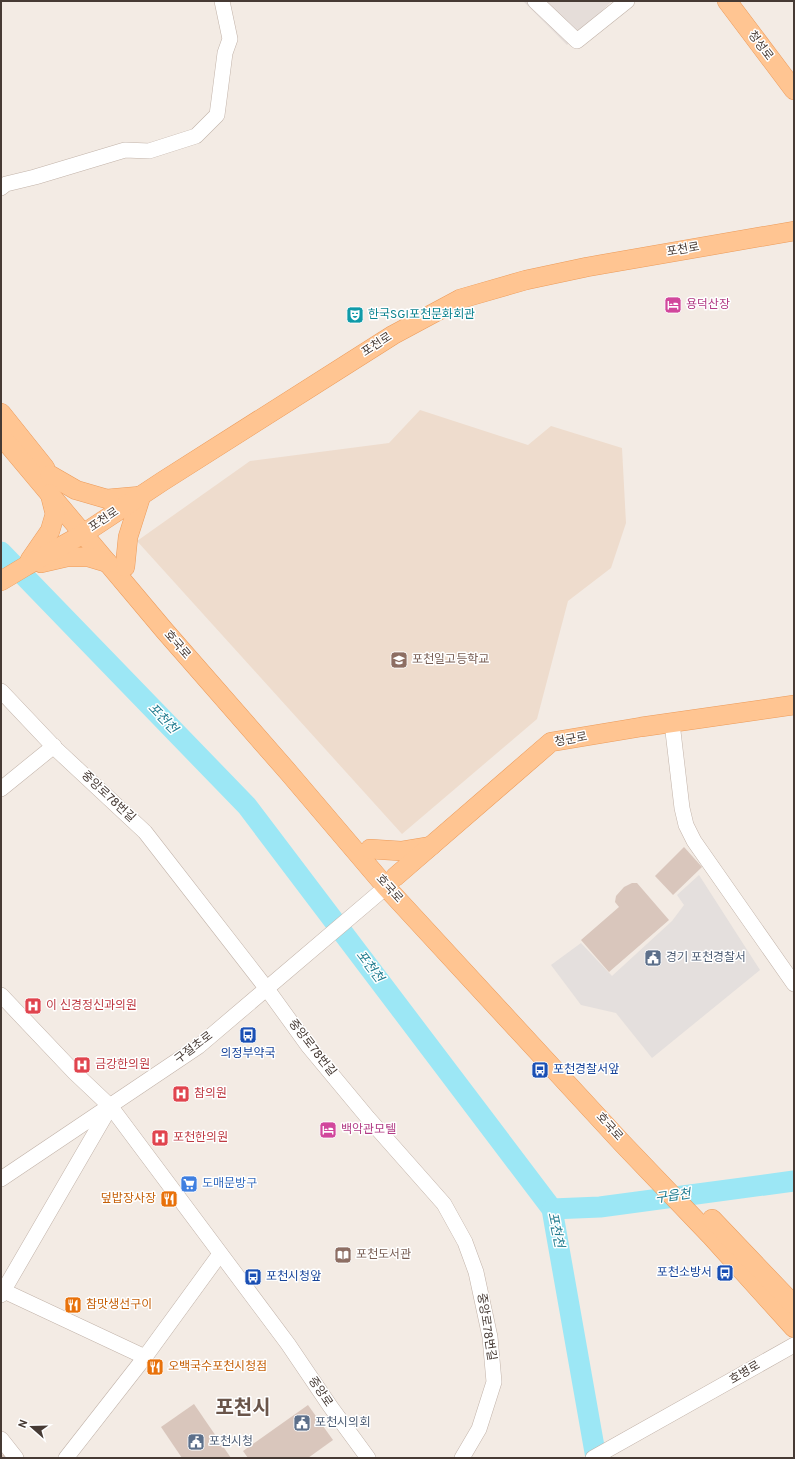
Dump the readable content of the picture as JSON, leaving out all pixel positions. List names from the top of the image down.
{
  "streets": {
    "main road": [
      "청성로",
      "포천로",
      "호국로",
      "청군로"
    ],
    "street": [
      "중앙로78번길",
      "구절초로",
      "호병로",
      "중앙로"
    ]
  },
  "crossings": [
    ["포천로", "호국로"],
    ["호국로", "청군로"],
    ["호국로", "구절초로"],
    ["청군로", "구절초로"],
    ["중앙로78번길", "구절초로"],
    ["구절초로", "중앙로"]
  ],
  "districts": ["포천시"],
  "water": ["포천천", "구읍천"],
  "places": {
    "hotel": ["용덕산장", "백악관모텔"],
    "theatre": ["한국SGI포천문화회관"],
    "school or university": ["포천일고등학교"],
    "public building": ["경기 포천경찰서", "포천시의회", "포천시청"],
    "hospital": [
      "이 신경정신과의원",
      "금강한의원",
      "참의원",
      "포천한의원"
    ],
    "bus stop": [
      "의정부약국",
      "포천경찰서앞",
      "포천소방서",
      "포천시청앞"
    ],
    "supermarket": ["도매문방구"],
    "restaurant": ["덮밥장사장", "참맛생선구이", "오백국수포천시청점"],
    "library": ["포천도서관"]
  },
  "north": "left"
}
